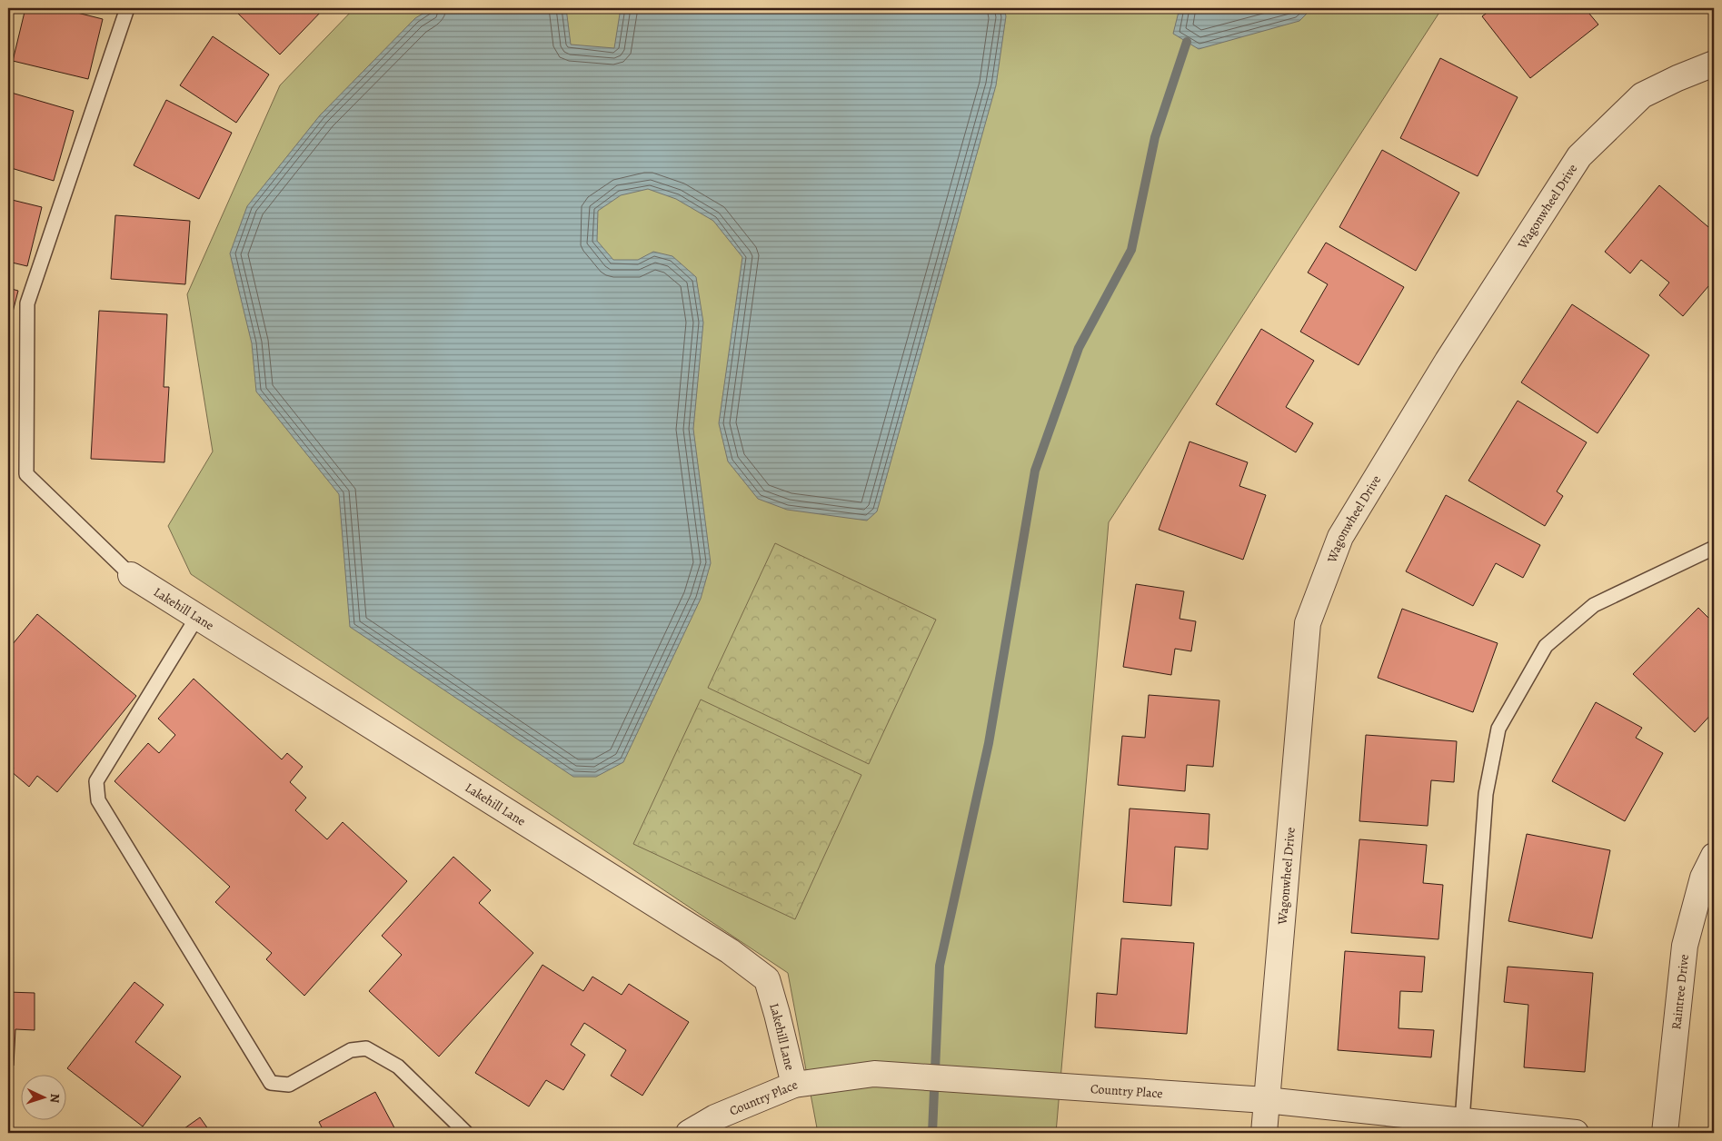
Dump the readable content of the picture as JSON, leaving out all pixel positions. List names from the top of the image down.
{
  "streets": {
    "street": [
      "Wagonwheel Drive",
      "Lakehill Lane",
      "Raintree Drive",
      "Country Place"
    ]
  },
  "crossings": [
    ["Wagonwheel Drive", "Country Place"],
    ["Lakehill Lane", "Country Place"]
  ],
  "north": "right"
}
